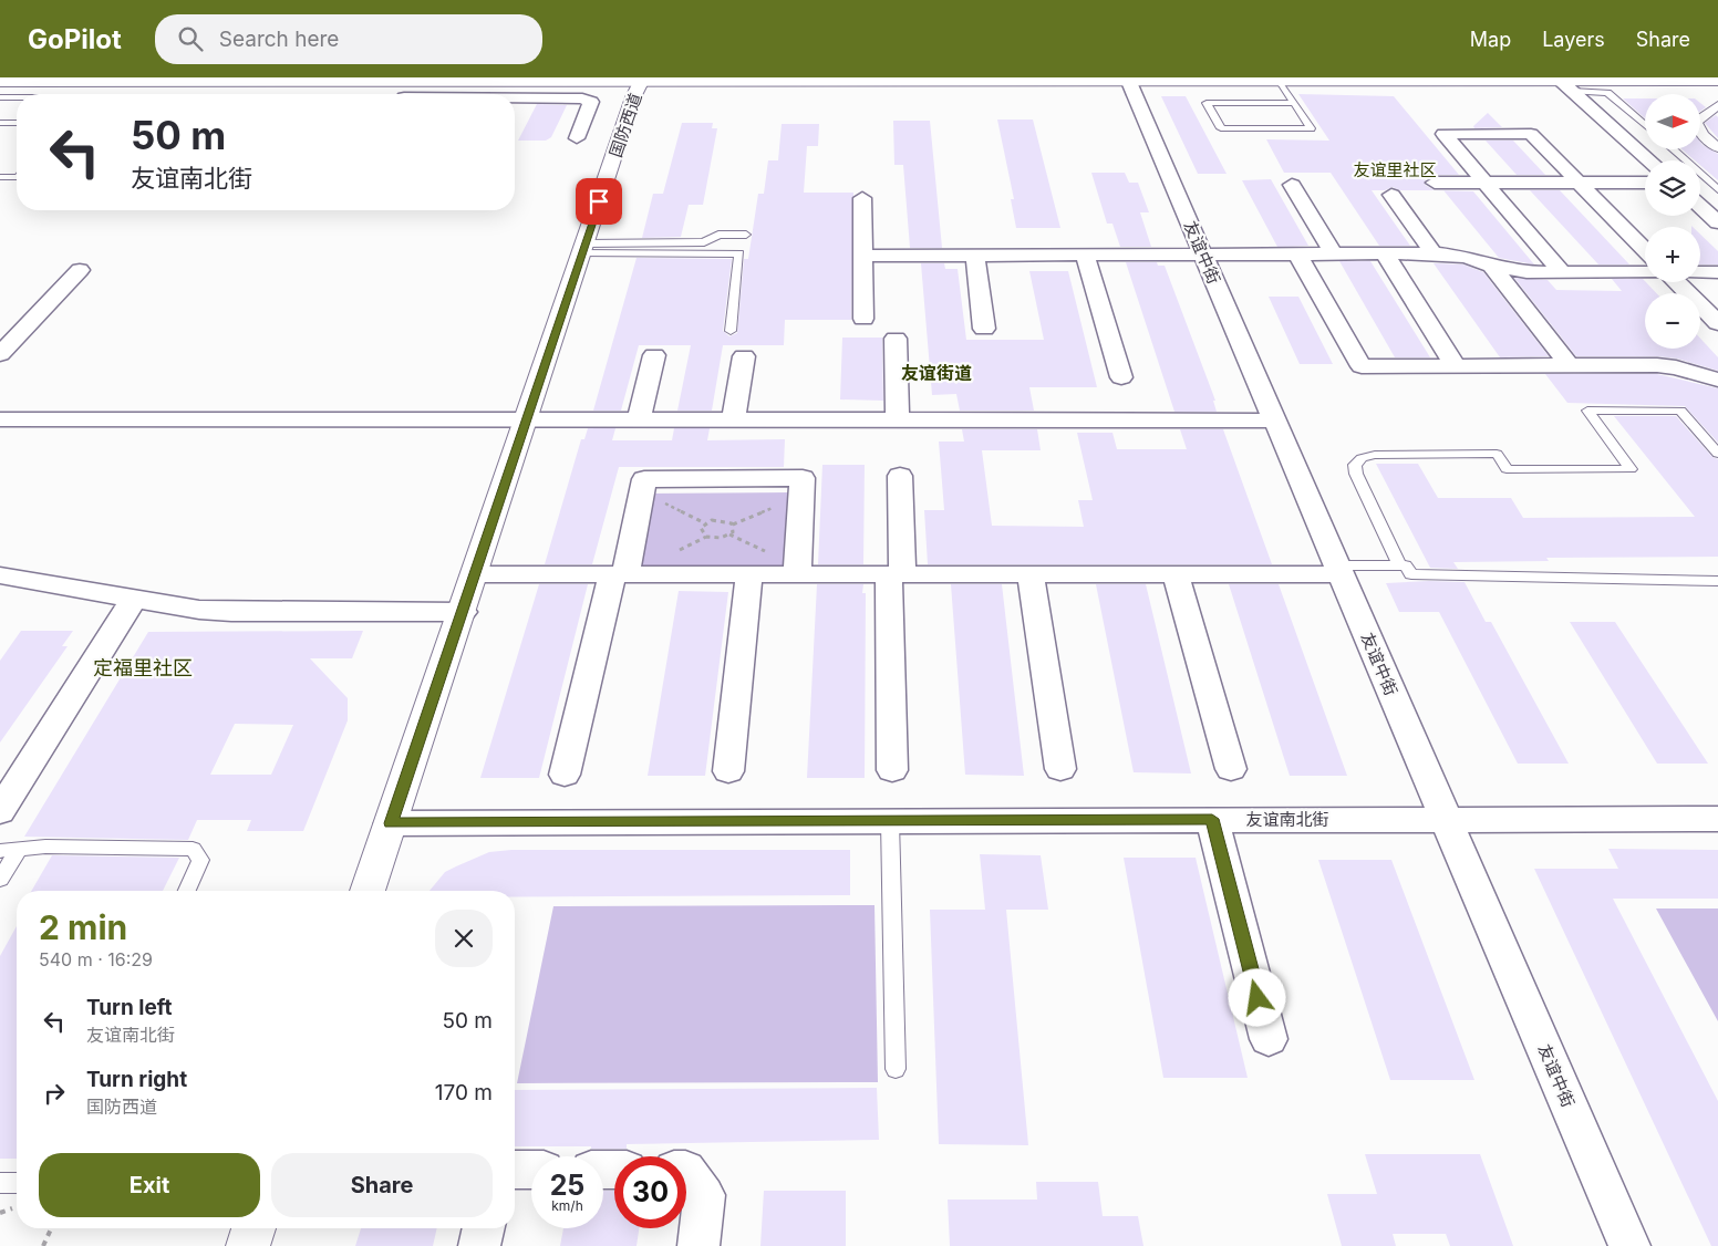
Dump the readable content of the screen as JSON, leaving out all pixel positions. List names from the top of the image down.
{
  "streets": {
    "main road": ["国防西道"],
    "street": ["友谊中街", "友谊南北街"]
  },
  "crossings": [
    ["国防西道", "友谊南北街"],
    ["友谊中街", "友谊南北街"]
  ],
  "districts": ["友谊里社区", "友谊街道", "定福里社区"],
  "north": "right",
  "page": {
    "header": "GoPilot",
    "search": "Search here",
    "nav": ["Map", "Layers", "Share"],
    "map_buttons": ["+", "−"],
    "turn": ["50 m", "友谊南北街"],
    "heading": ["2 min", "540 m · 16:29"],
    "list": [
      {
        "name": "Turn left",
        "note": "友谊南北街",
        "value": "50 m"
      },
      {
        "name": "Turn right",
        "note": "国防西道",
        "value": "170 m"
      }
    ],
    "buttons": ["Exit", "Share"],
    "speed": "25 km/h",
    "limit": "30"
  }
}
